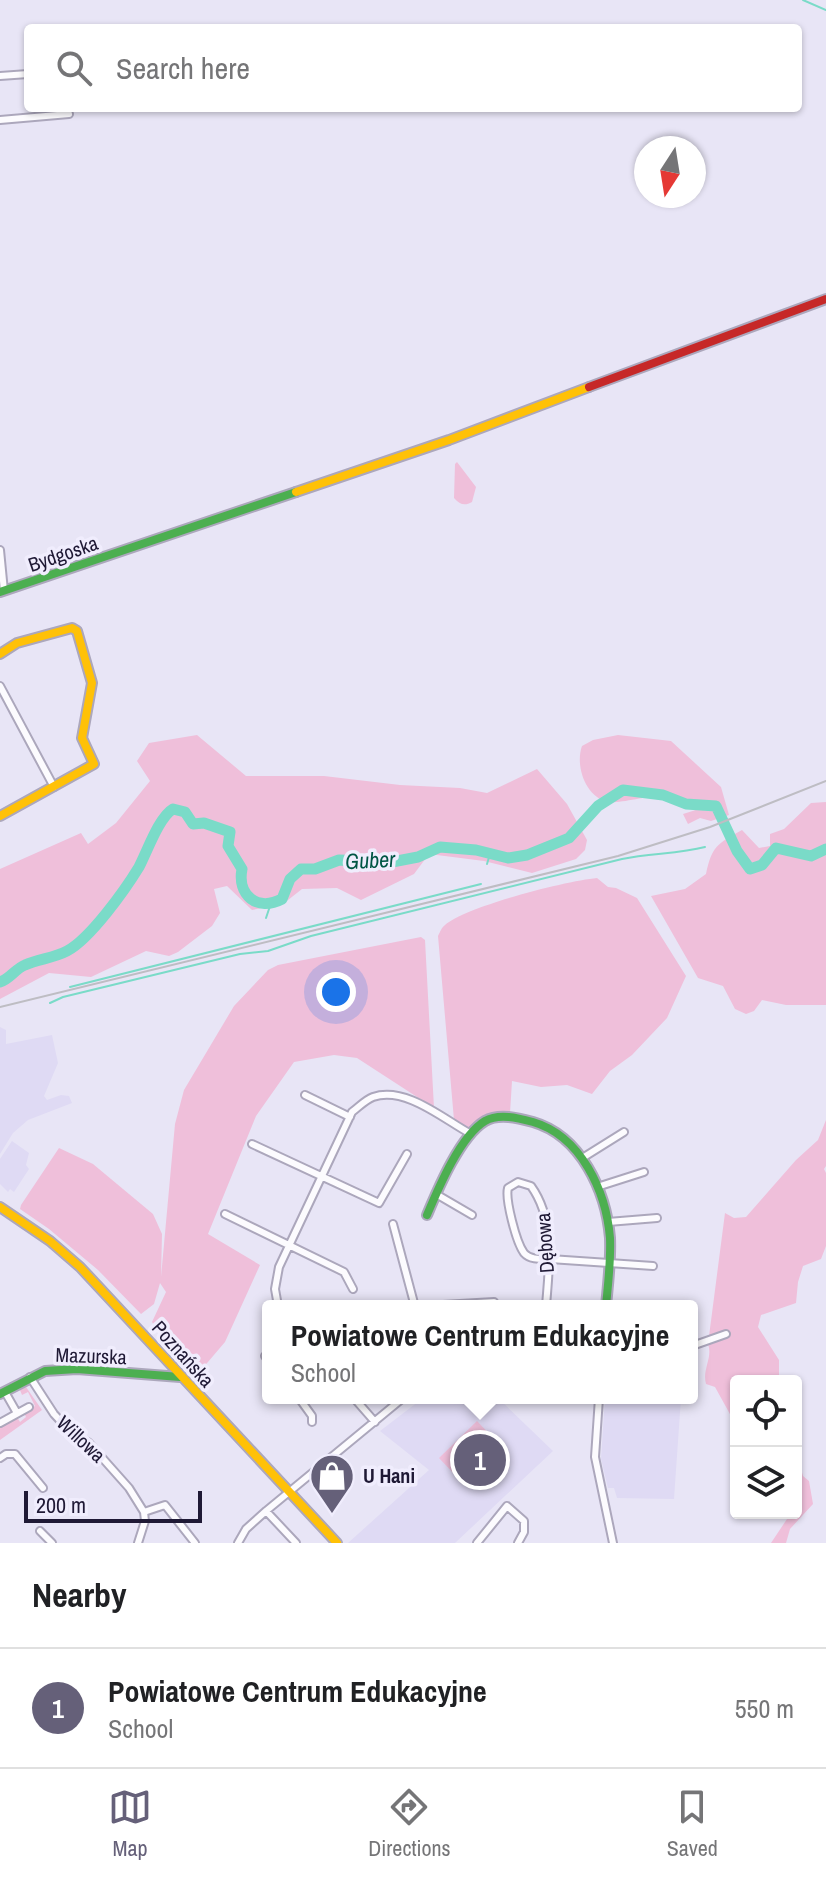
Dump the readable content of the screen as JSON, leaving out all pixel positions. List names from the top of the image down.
{
  "streets": {
    "street": [
      "Bydgoska",
      "Dębowa",
      "Poznańska",
      "Mazurska",
      "Willowa"
    ]
  },
  "crossings": [
    ["Poznańska", "Mazurska"],
    ["Mazurska", "Willowa"]
  ],
  "water": ["Guber"],
  "places": {
    "shop": ["U Hani"]
  },
  "scale_bar": "200 m",
  "north": "bottom",
  "page": {
    "search": "Search here",
    "popup": ["Powiatowe Centrum Edukacyjne", "School"],
    "pins": "1",
    "scale": "200 m",
    "heading": "Nearby",
    "list": [
      {
        "mark": "1",
        "name": "Powiatowe Centrum Edukacyjne",
        "note": "School",
        "value": "550 m"
      }
    ],
    "nav": ["Map", "Directions", "Saved"]
  }
}
